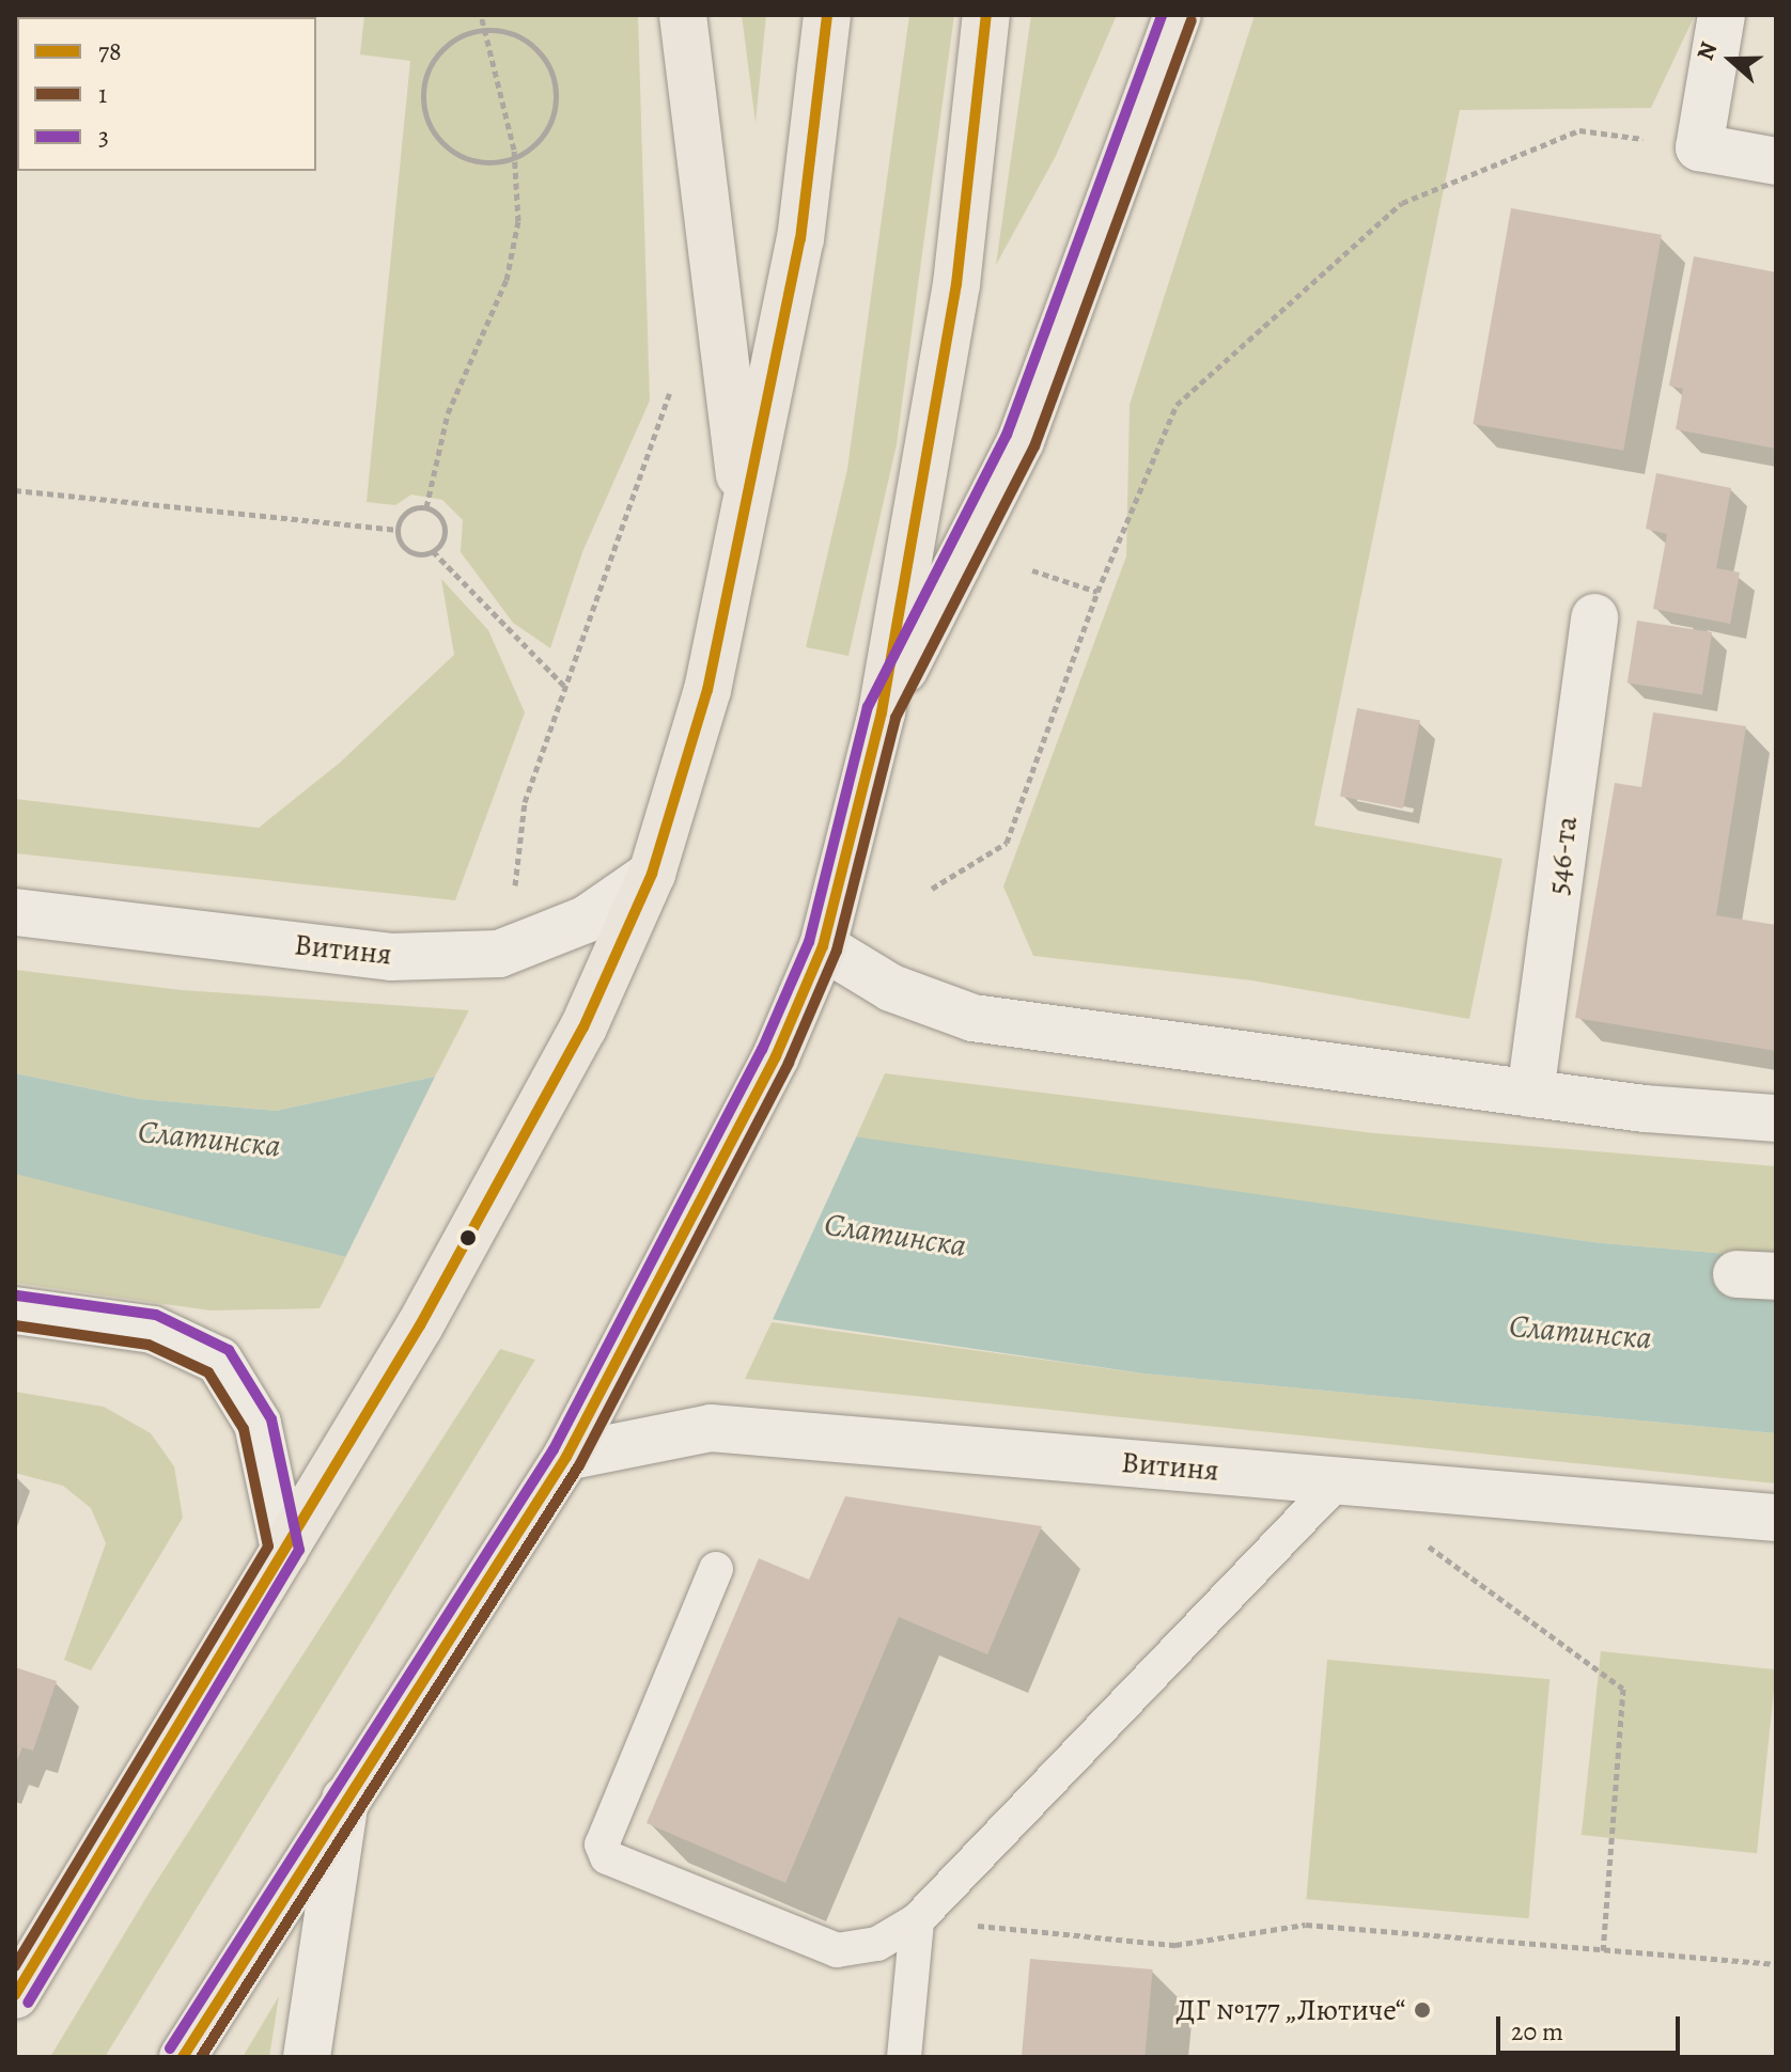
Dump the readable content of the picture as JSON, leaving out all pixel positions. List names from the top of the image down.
{
  "streets": {
    "street": ["546-та", "Витиня"]
  },
  "water": ["Слатинска"],
  "places": ["ДГ №177 „Лютиче“"],
  "lines": ["transit line 78", "transit line 3", "transit line 1"],
  "legend": ["78", "1", "3"],
  "scale_bar": "20 m",
  "north": "left"
}
